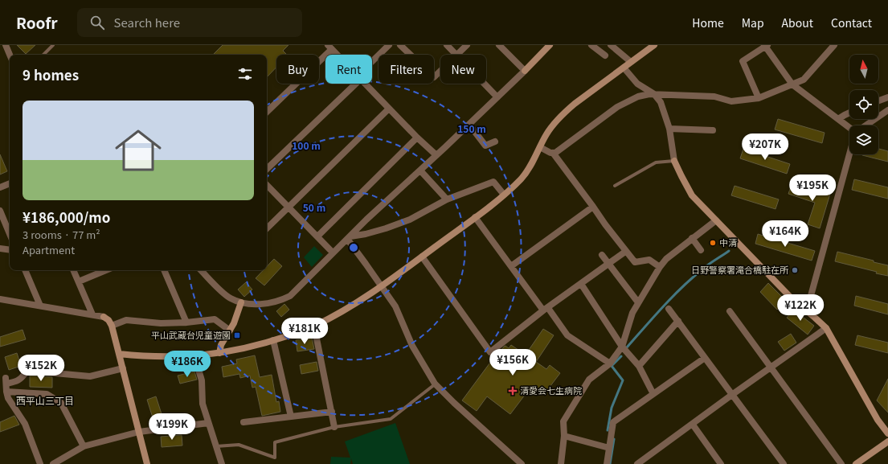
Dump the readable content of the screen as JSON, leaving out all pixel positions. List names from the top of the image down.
{
  "districts": ["西平山三丁目"],
  "places": {
    "other": ["中清", "日野警察署滝合橋駐在所"],
    "transit": ["平山武蔵台児童遊園"],
    "health": ["清愛会七生病院"]
  },
  "north": "top",
  "page": {
    "header": "Roofr",
    "search": "Search here",
    "nav": [
      "Home",
      "Map",
      "About",
      "Contact"
    ],
    "chip": [
      "Buy",
      "Rent",
      "Filters",
      "New"
    ],
    "heading": "9 homes",
    "list": [
      {
        "name": "¥186,000/mo",
        "note": "3 rooms · 77 m² · Apartment"
      }
    ],
    "price": [
      "¥207K",
      "¥195K",
      "¥164K",
      "¥122K",
      "¥181K",
      "¥156K",
      "¥186K",
      "¥152K",
      "¥199K"
    ]
  },
  "rings": ["150 m", "100 m", "50 m"]
}
